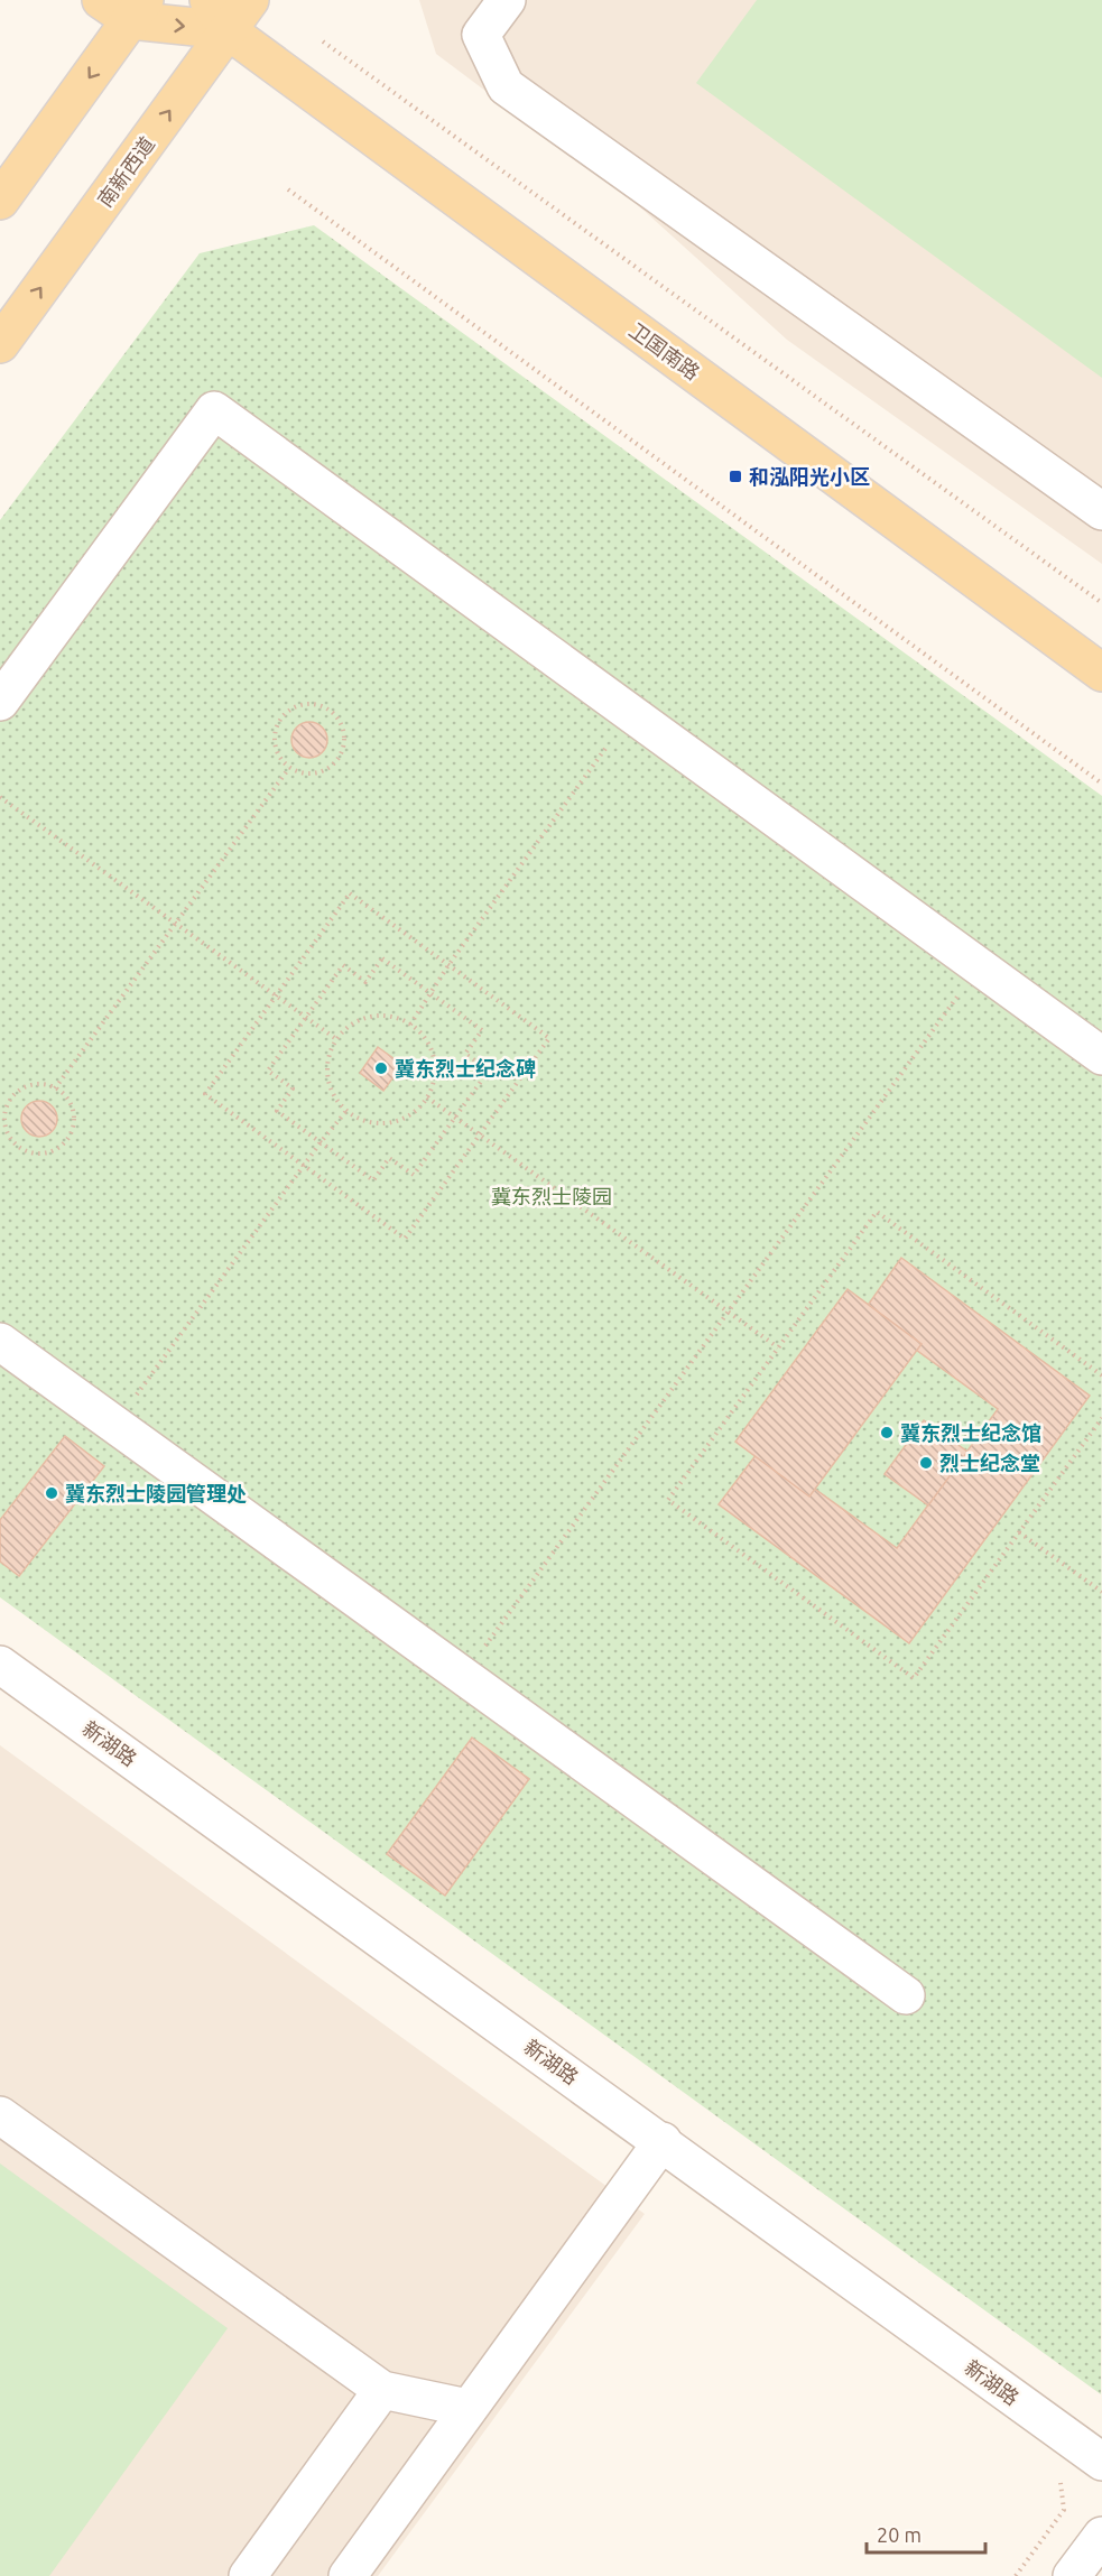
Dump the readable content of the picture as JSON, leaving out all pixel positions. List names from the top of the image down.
{
  "streets": {
    "main road": ["南新西道", "卫国南路"],
    "street": ["新湖路"]
  },
  "crossings": [
    ["南新西道", "卫国南路"]
  ],
  "parks": ["冀东烈士陵园"],
  "places": {
    "transit": ["和泓阳光小区"],
    "other": [
      "冀东烈士纪念碑",
      "冀东烈士纪念馆",
      "烈士纪念堂",
      "冀东烈士陵园管理处"
    ]
  },
  "scale_bar": "20 m"
}
